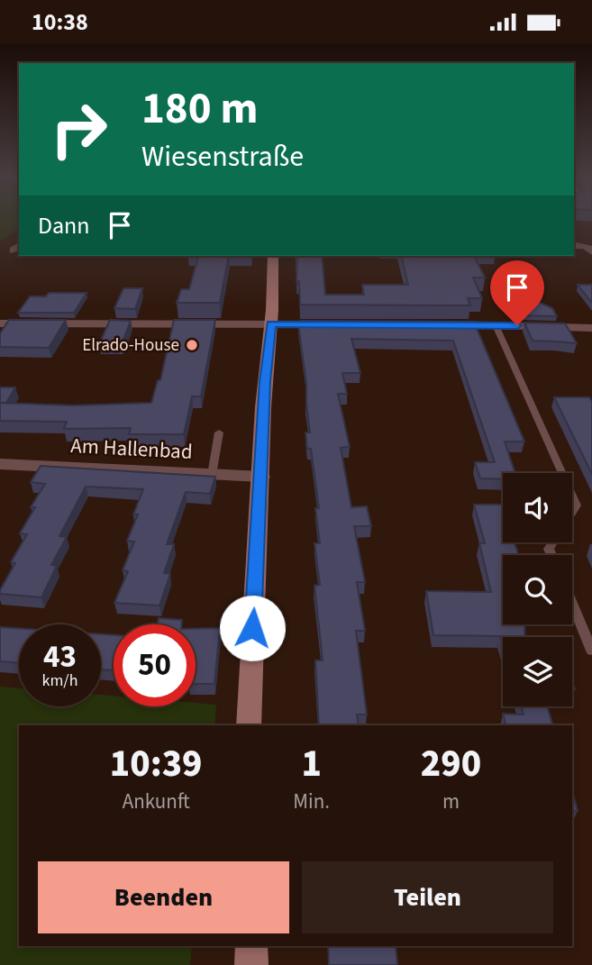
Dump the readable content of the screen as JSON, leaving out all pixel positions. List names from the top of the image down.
{
  "streets": {
    "street": ["Am Hallenbad"]
  },
  "places": ["Elrado-House"],
  "page": {
    "status": "10:38",
    "turn": ["180 m", "Wiesenstraße"],
    "then": "Dann",
    "speed": "43 km/h",
    "limit": "50",
    "eta": [
      "10:39",
      "Ankunft",
      "1",
      "Min.",
      "290",
      "m"
    ],
    "buttons": ["Beenden", "Teilen"]
  }
}
